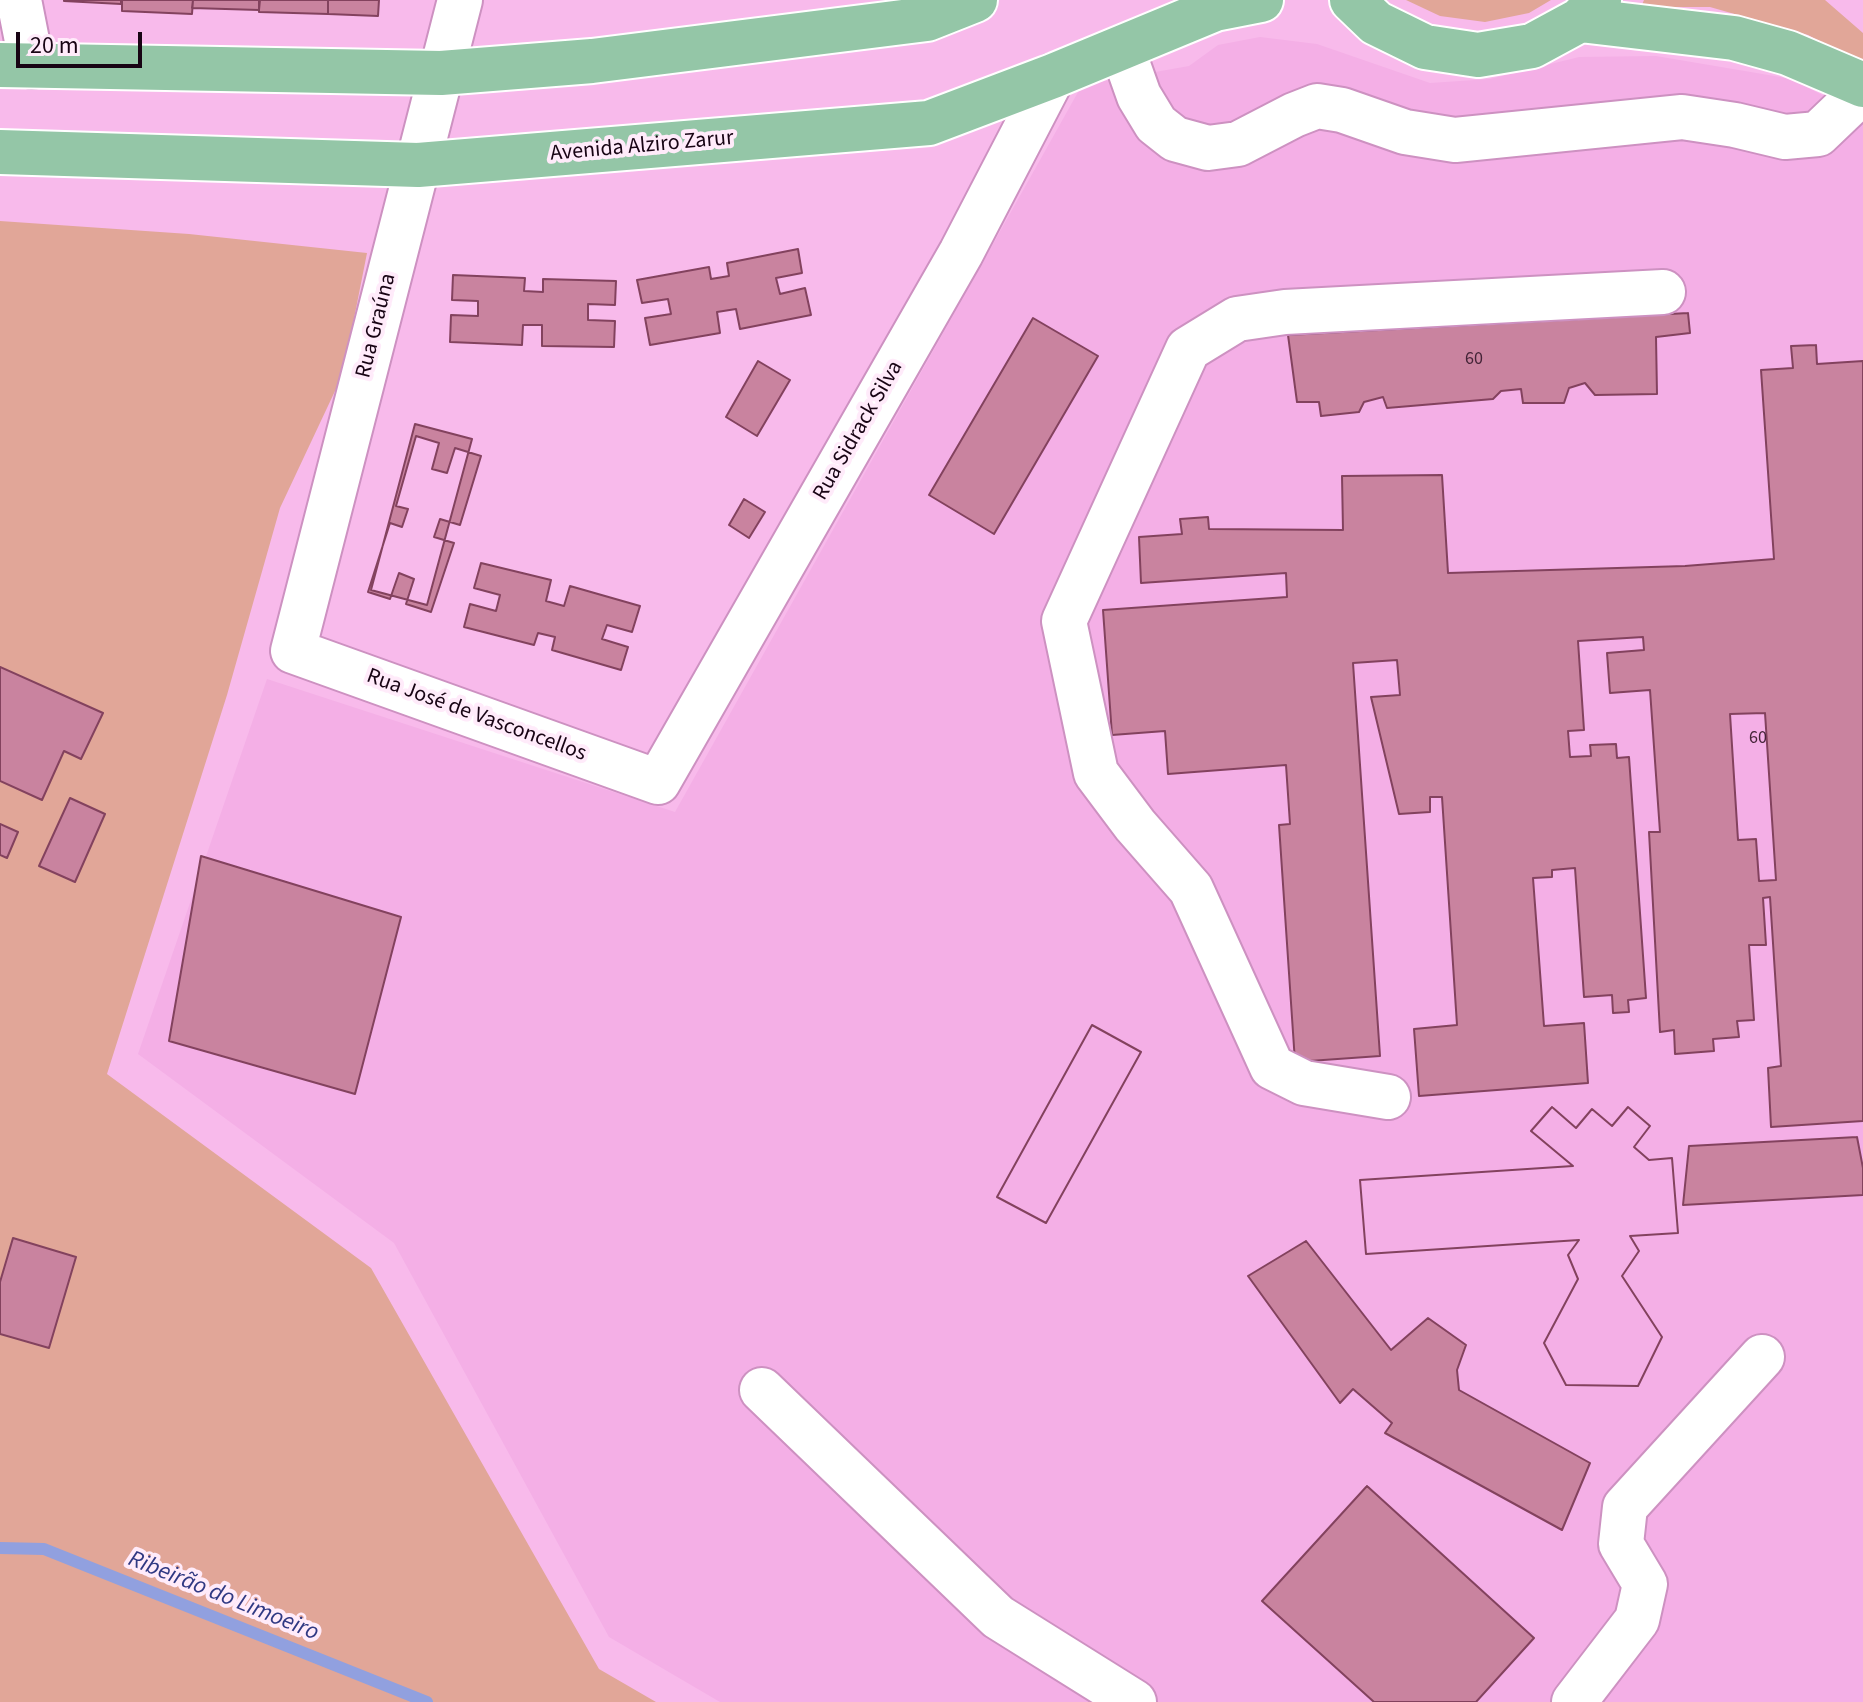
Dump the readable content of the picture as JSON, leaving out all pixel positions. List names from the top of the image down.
{
  "streets": {
    "main road": ["Avenida Alziro Zarur"],
    "street": ["Rua Graúna", "Rua Sidrack Silva", "Rua José de Vasconcellos"]
  },
  "crossings": [
    ["Avenida Alziro Zarur", "Rua Graúna"],
    ["Avenida Alziro Zarur", "Rua Sidrack Silva"],
    ["Rua Graúna", "Rua José de Vasconcellos"],
    ["Rua Sidrack Silva", "Rua José de Vasconcellos"]
  ],
  "water": ["Ribeirão do Limoeiro"],
  "house_numbers": ["60", "60"],
  "scale_bar": "20 m"
}
